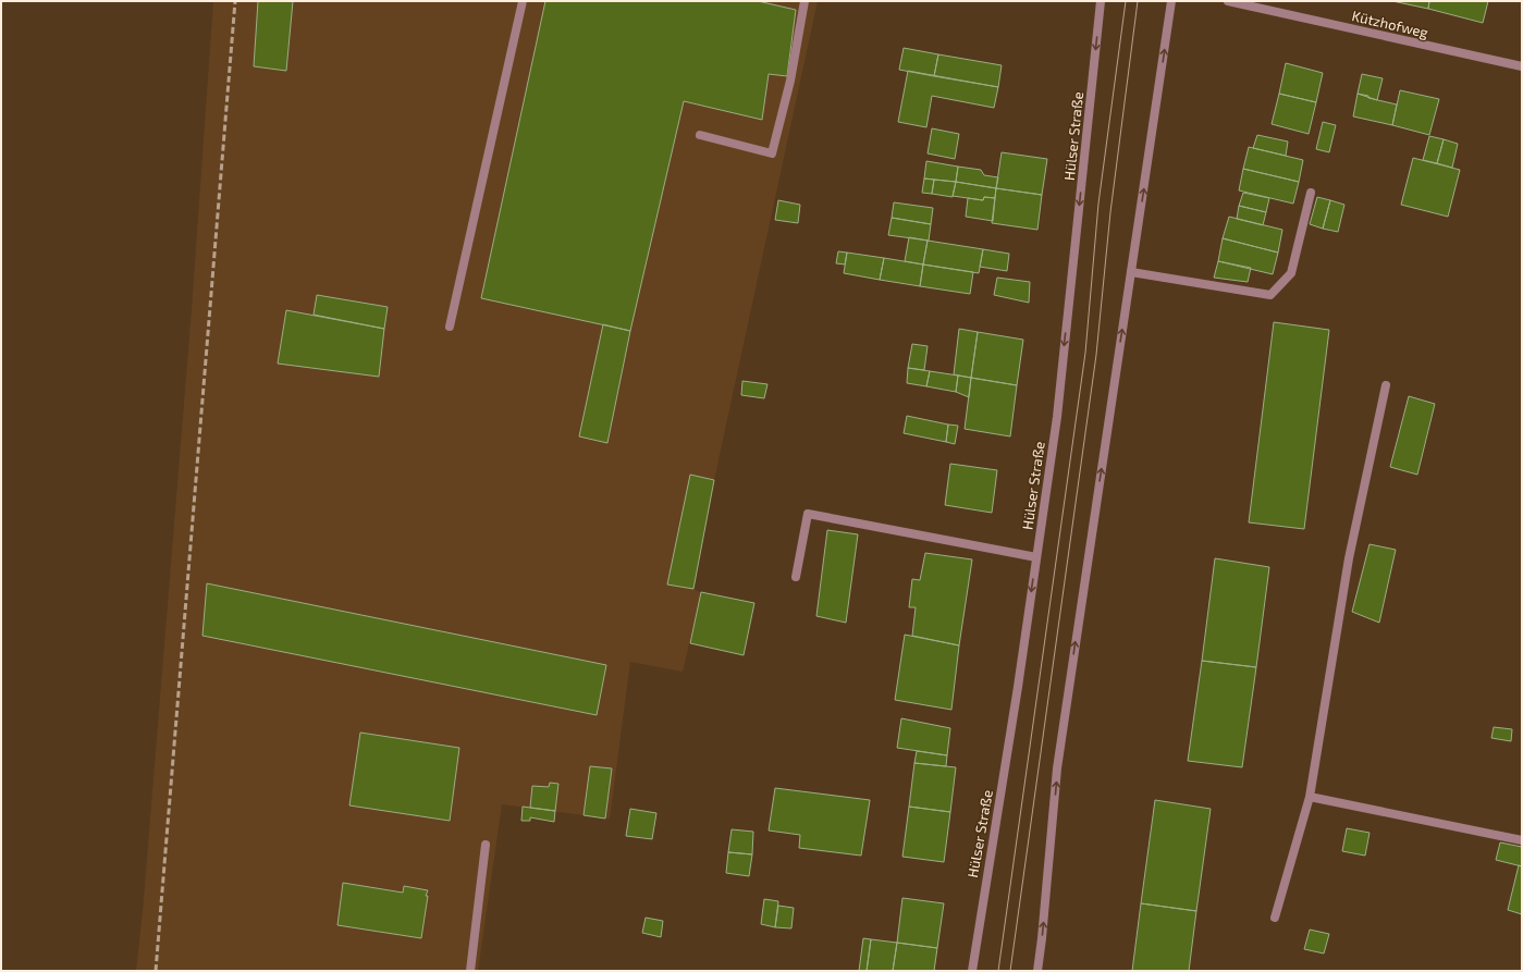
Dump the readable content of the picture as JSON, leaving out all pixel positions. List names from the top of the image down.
{
  "streets": {
    "street": ["Kützhofweg", "Hülser Straße"]
  }
}
